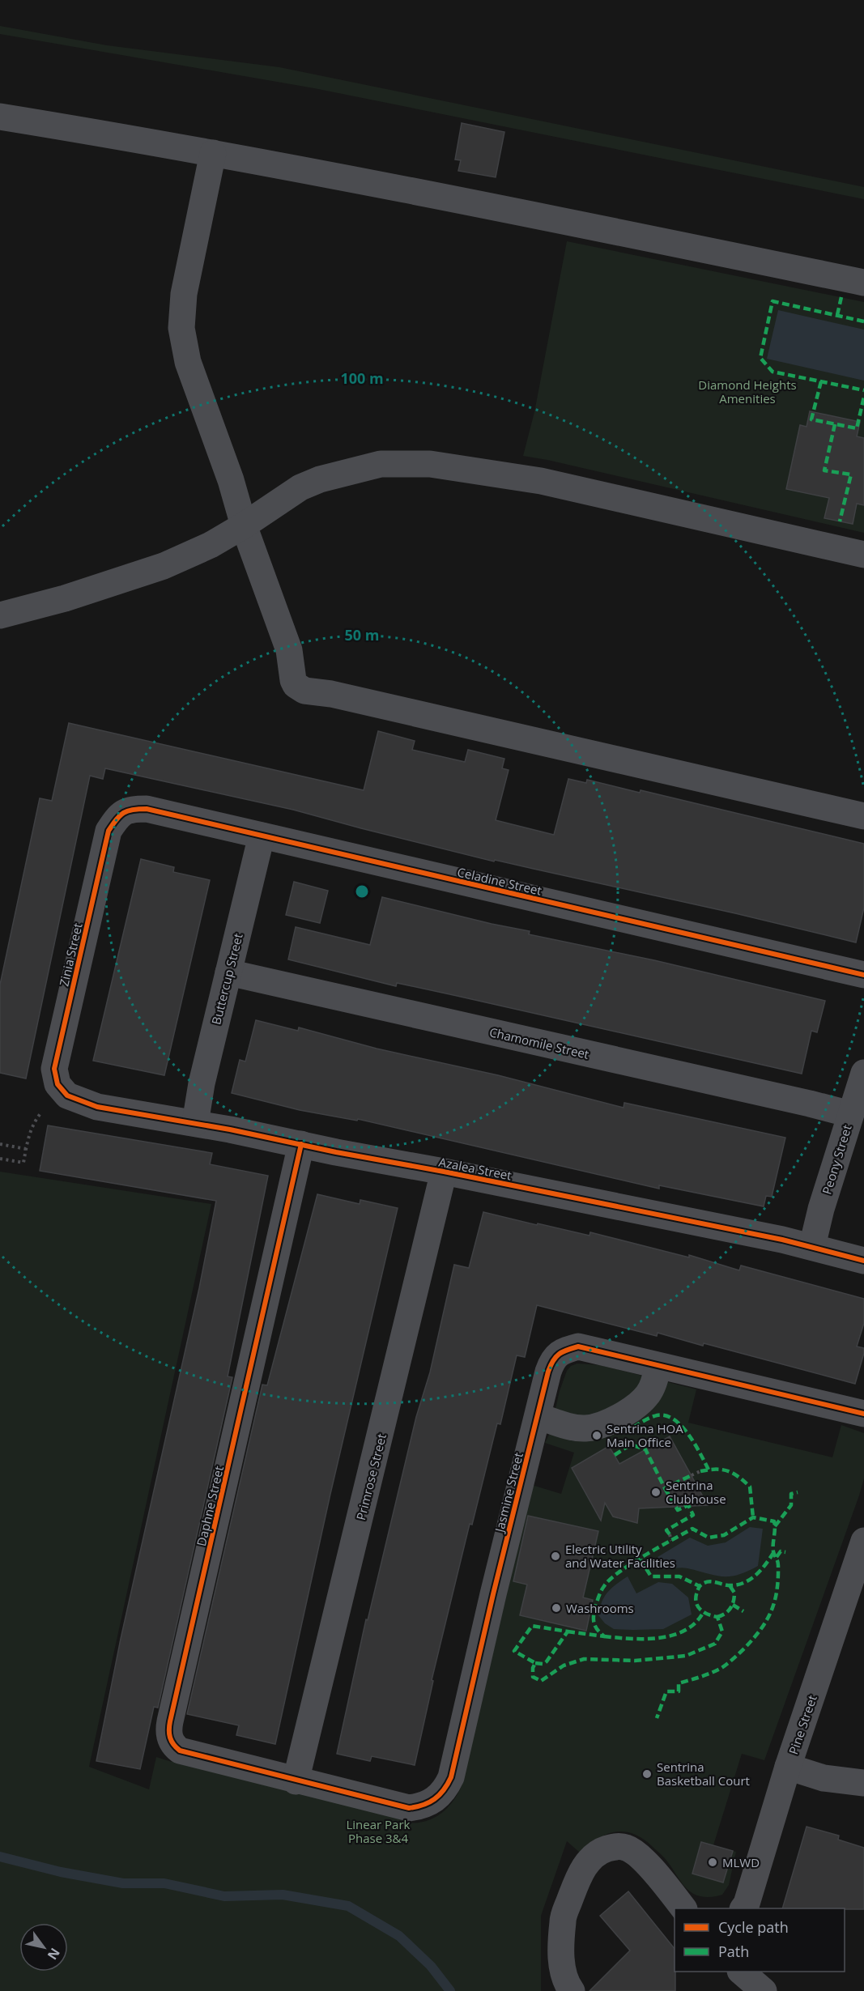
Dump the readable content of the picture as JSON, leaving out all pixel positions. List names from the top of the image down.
{
  "streets": {
    "street": [
      "Celadine Street",
      "Zinia Street",
      "Buttercup Street",
      "Chamomile Street",
      "Peony Street",
      "Azalea Street",
      "Primrose Street",
      "Jasmine Street",
      "Daphne Street",
      "Pine Street"
    ]
  },
  "crossings": [
    ["Celadine Street", "Zinia Street"],
    ["Celadine Street", "Buttercup Street"],
    ["Zinia Street", "Azalea Street"],
    ["Buttercup Street", "Chamomile Street"],
    ["Buttercup Street", "Azalea Street"],
    ["Chamomile Street", "Peony Street"],
    ["Peony Street", "Azalea Street"],
    ["Azalea Street", "Primrose Street"],
    ["Azalea Street", "Daphne Street"],
    ["Primrose Street", "Jasmine Street"],
    ["Primrose Street", "Daphne Street"],
    ["Jasmine Street", "Daphne Street"]
  ],
  "parks": ["Diamond Heights Amenities", "Linear Park Phase 3&4"],
  "places": [
    "Sentrina HOA Main Office",
    "Sentrina Clubhouse",
    "Electric Utility and Water Facilities",
    "Washrooms",
    "Sentrina Basketball Court",
    "MLWD"
  ],
  "legend": ["Cycle path", "Path"],
  "north": "bottom right",
  "rings": ["100 m", "50 m"]
}
